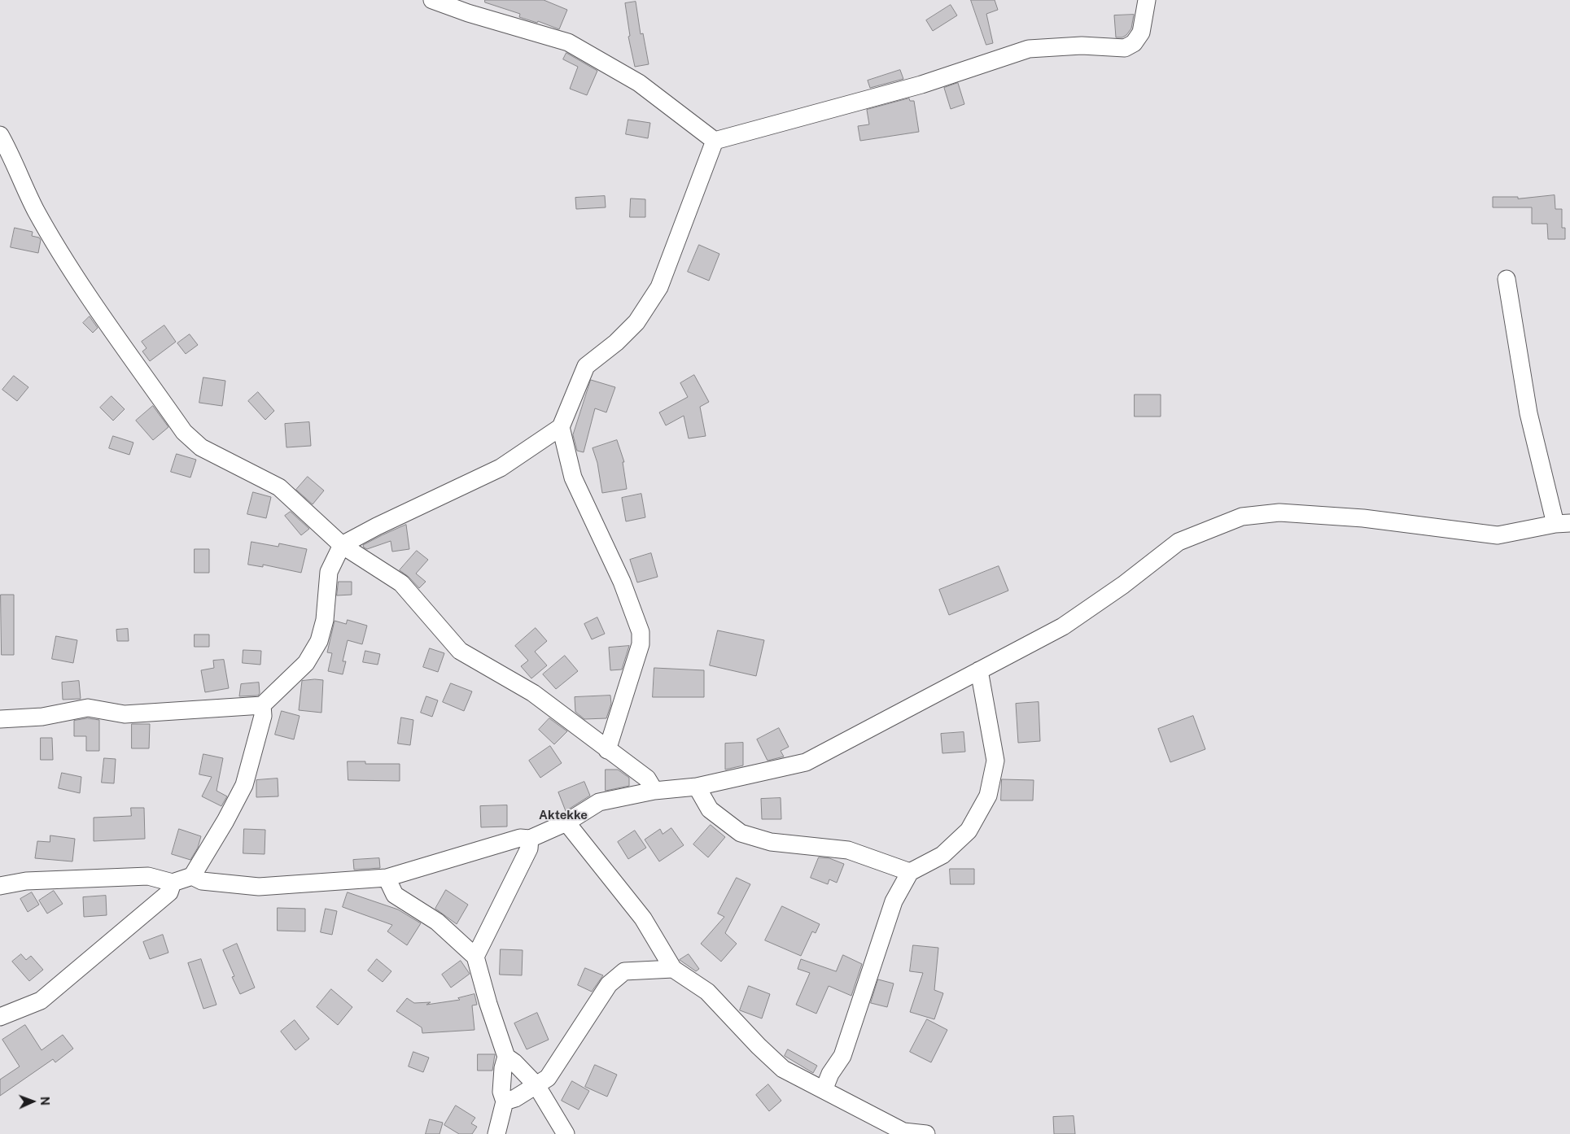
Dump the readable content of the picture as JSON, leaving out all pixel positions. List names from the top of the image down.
{
  "districts": ["Aktekke"],
  "north": "right"
}
